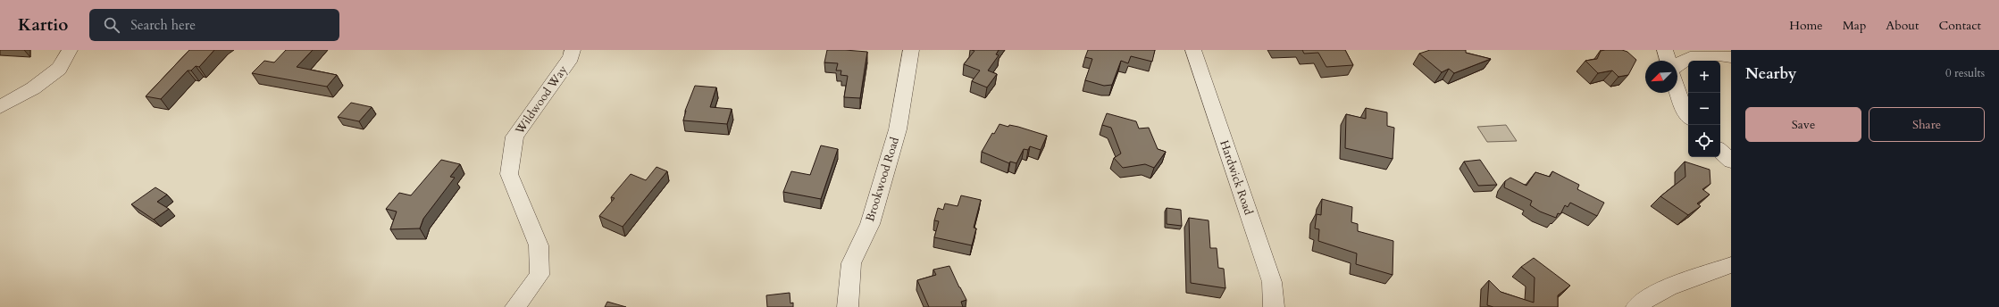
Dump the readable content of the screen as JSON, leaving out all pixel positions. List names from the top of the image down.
{
  "streets": {
    "street": ["Wildwood Way", "Hardwick Road", "Brookwood Road"]
  },
  "north": "bottom left",
  "page": {
    "header": "Kartio",
    "search": "Search here",
    "nav": [
      "Home",
      "Map",
      "About",
      "Contact"
    ],
    "heading": ["Nearby", "0 results"],
    "map_buttons": ["+", "−"],
    "buttons": ["Save", "Share"]
  }
}
